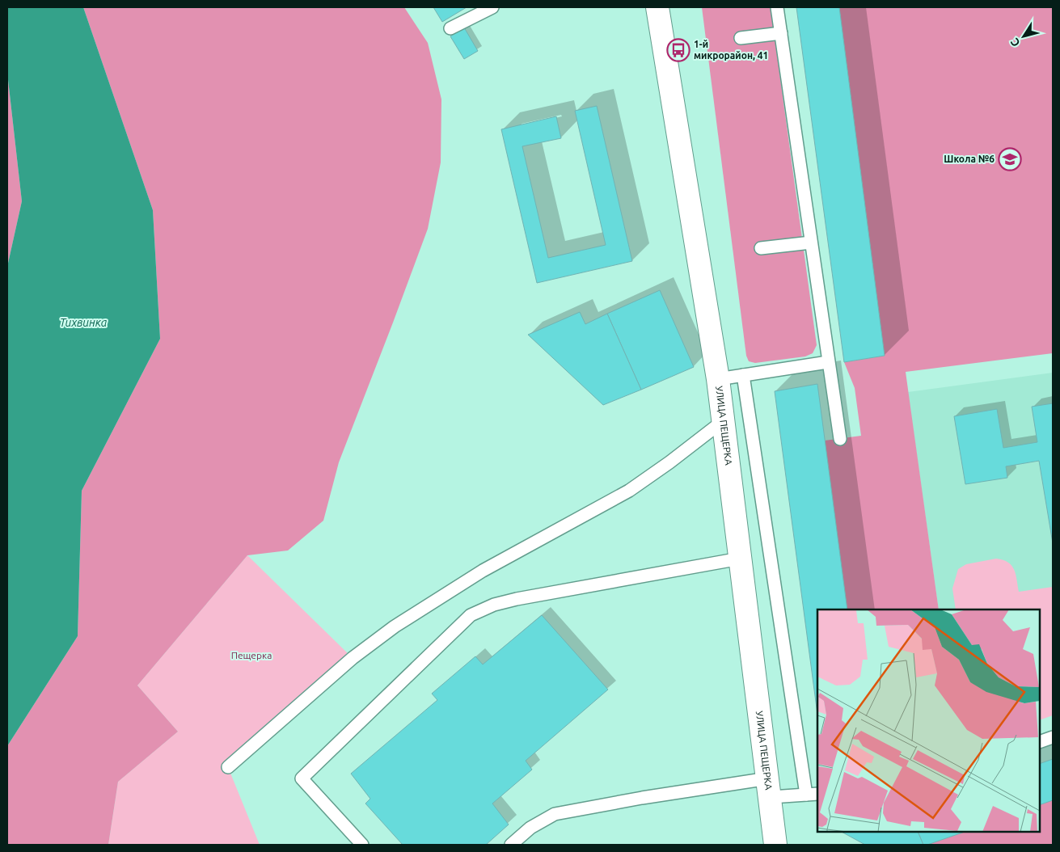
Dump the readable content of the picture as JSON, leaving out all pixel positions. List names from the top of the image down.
{
  "streets": {
    "street": ["УЛИЦА ПЕЩЕРКА"]
  },
  "water": ["Тихвинка"],
  "parks": ["Пещерка"],
  "places": {
    "bus stop": ["1-й микрорайон, 41"],
    "school or university": ["Школа №6"]
  },
  "north": "bottom left"
}
